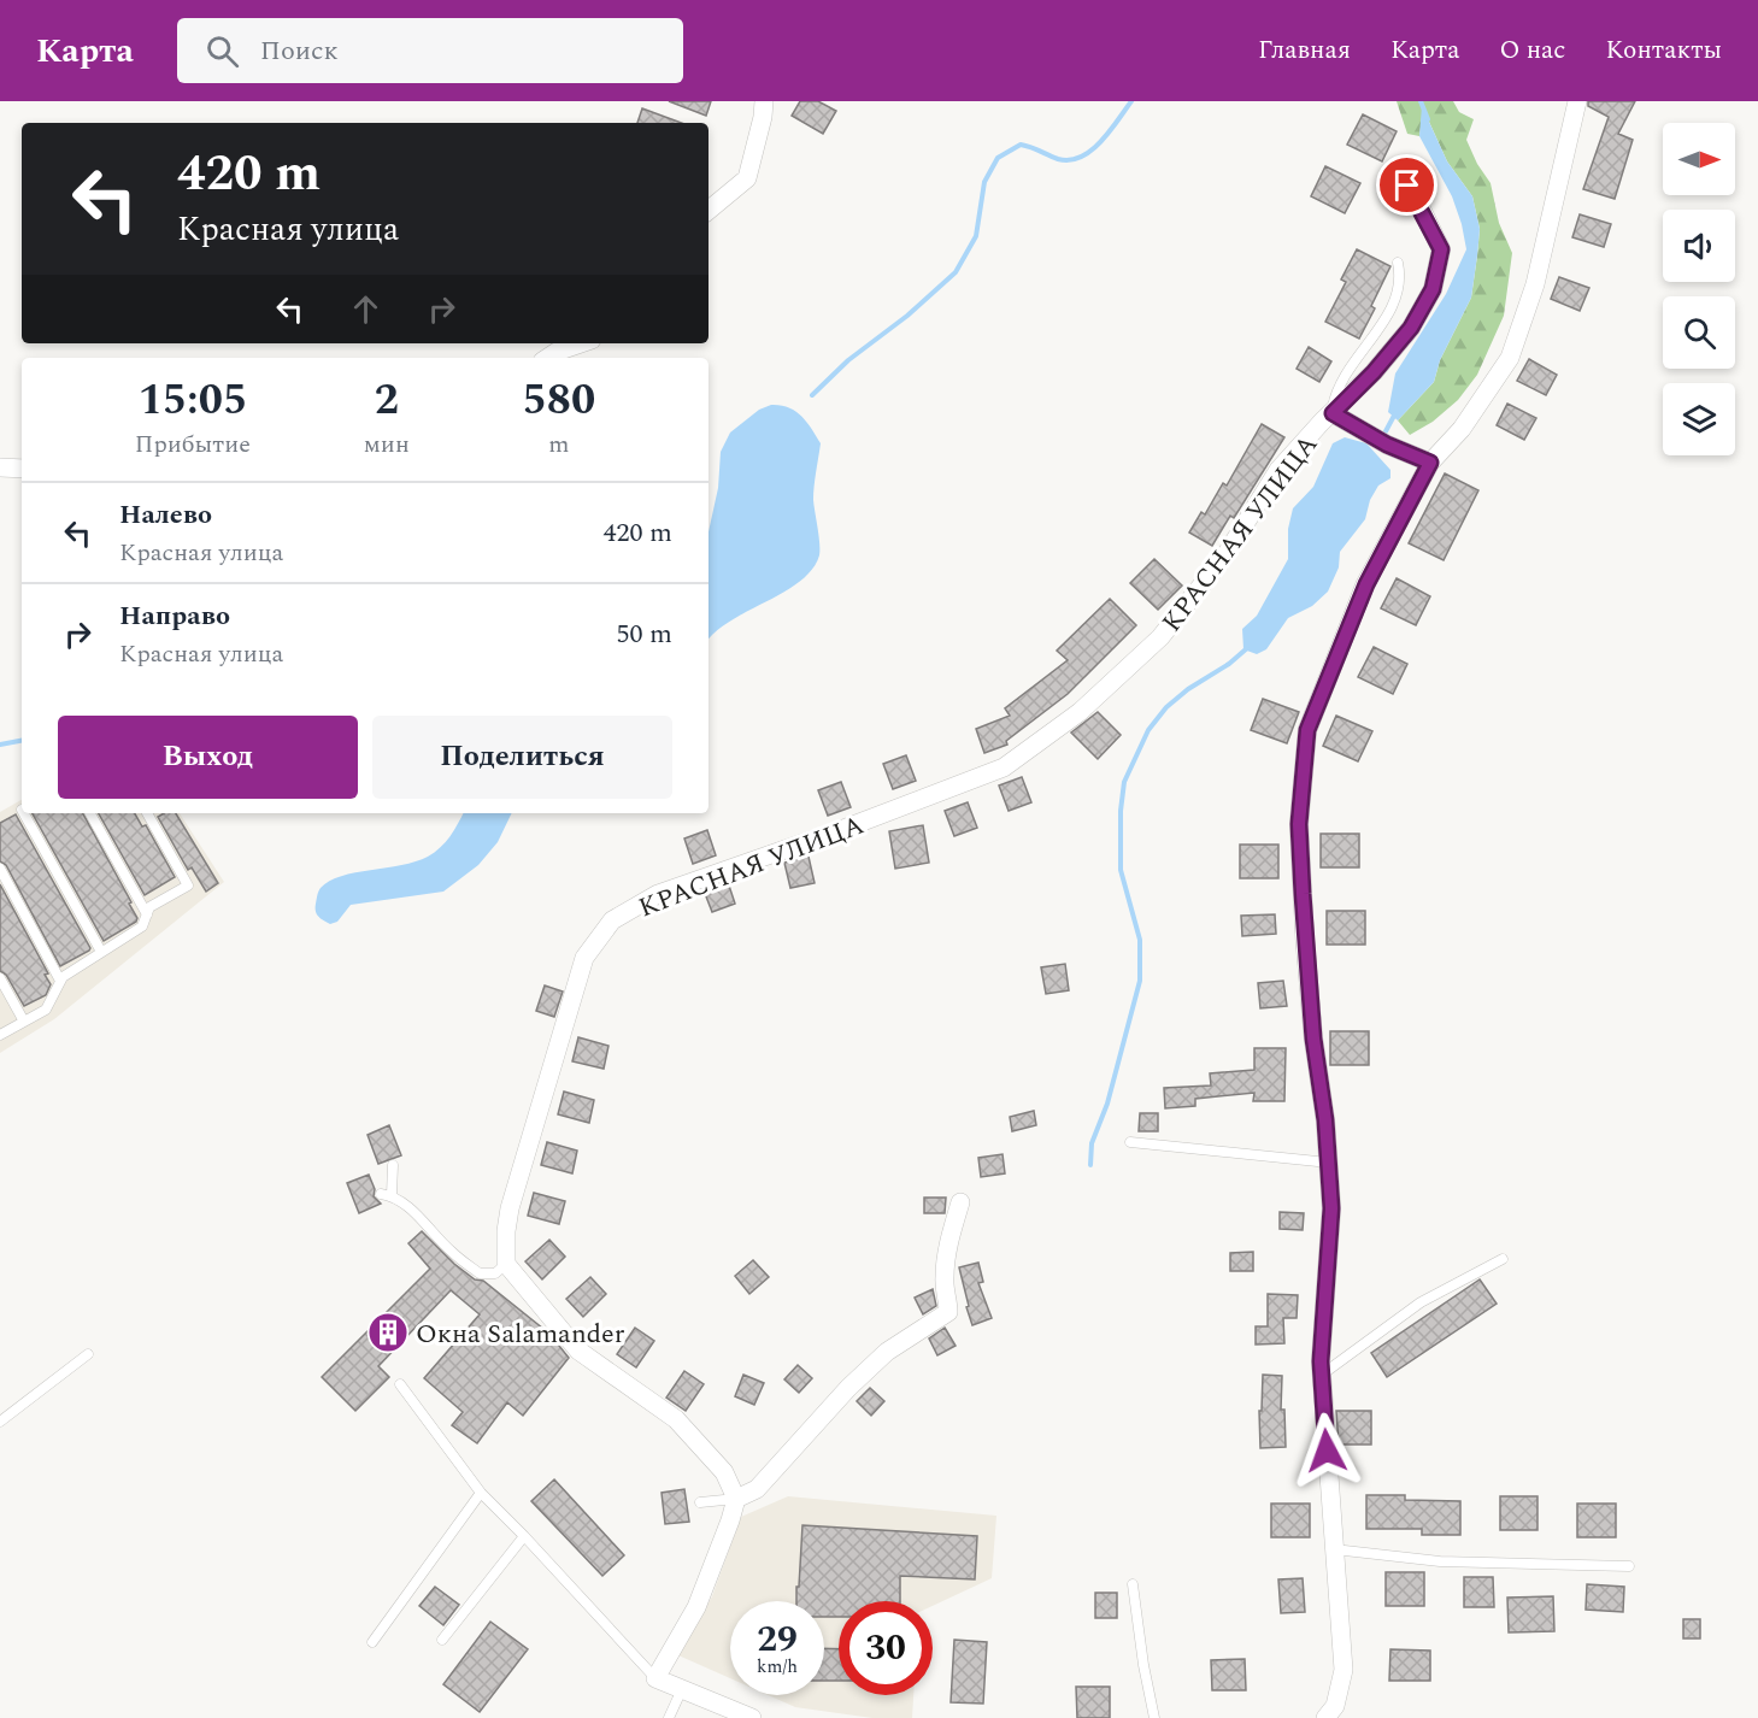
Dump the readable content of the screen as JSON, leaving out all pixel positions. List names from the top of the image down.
{
  "streets": {
    "street": ["КРАСНАЯ УЛИЦА"]
  },
  "places": {
    "building": ["Окна Salamander"]
  },
  "north": "right",
  "page": {
    "header": "Карта",
    "search": "Поиск",
    "nav": [
      "Главная",
      "Карта",
      "О нас",
      "Контакты"
    ],
    "turn": ["420 m", "Красная улица"],
    "eta": [
      "15:05",
      "Прибытие",
      "2",
      "мин",
      "580",
      "m"
    ],
    "list": [
      {
        "name": "Налево",
        "note": "Красная улица",
        "value": "420 m"
      },
      {
        "name": "Направо",
        "note": "Красная улица",
        "value": "50 m"
      }
    ],
    "buttons": ["Выход", "Поделиться"],
    "speed": "29 km/h",
    "limit": "30"
  }
}
